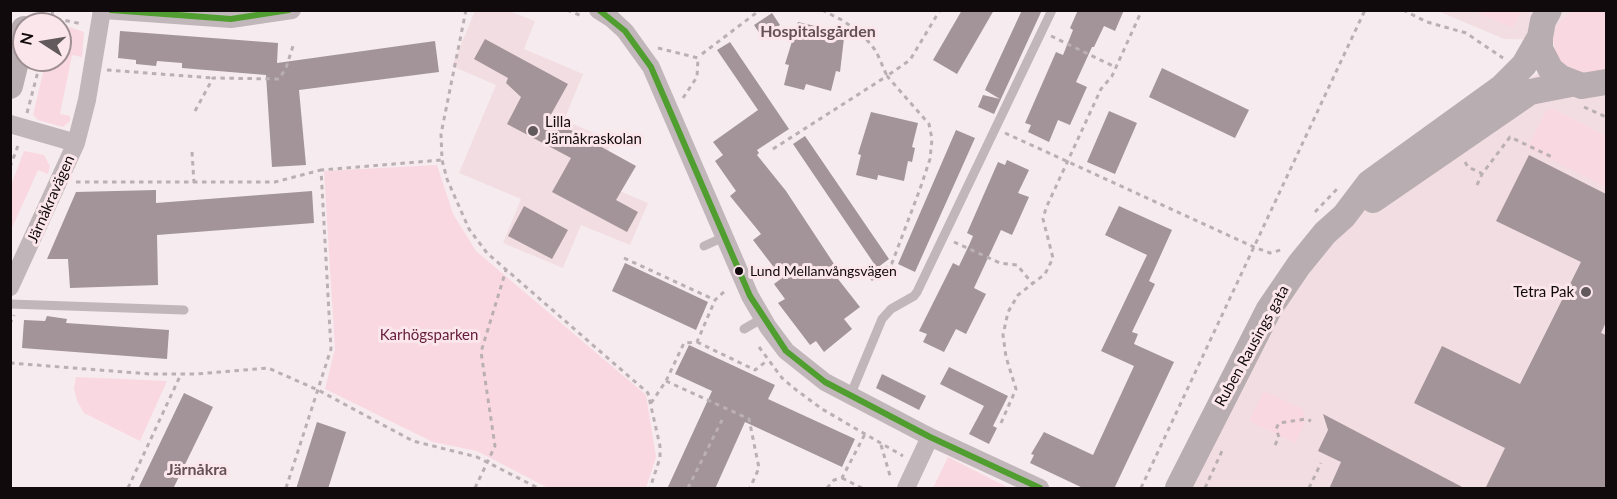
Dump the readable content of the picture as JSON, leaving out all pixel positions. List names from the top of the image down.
{
  "streets": {
    "main road": ["Ruben Rausings gata"],
    "street": ["Järnåkravägen"]
  },
  "districts": ["Hospitalsgården", "Järnåkra"],
  "parks": ["Karhögsparken"],
  "places": ["Lilla Järnåkraskolan", "Lund Mellanvångsvägen", "Tetra Pak"],
  "north": "left"
}
